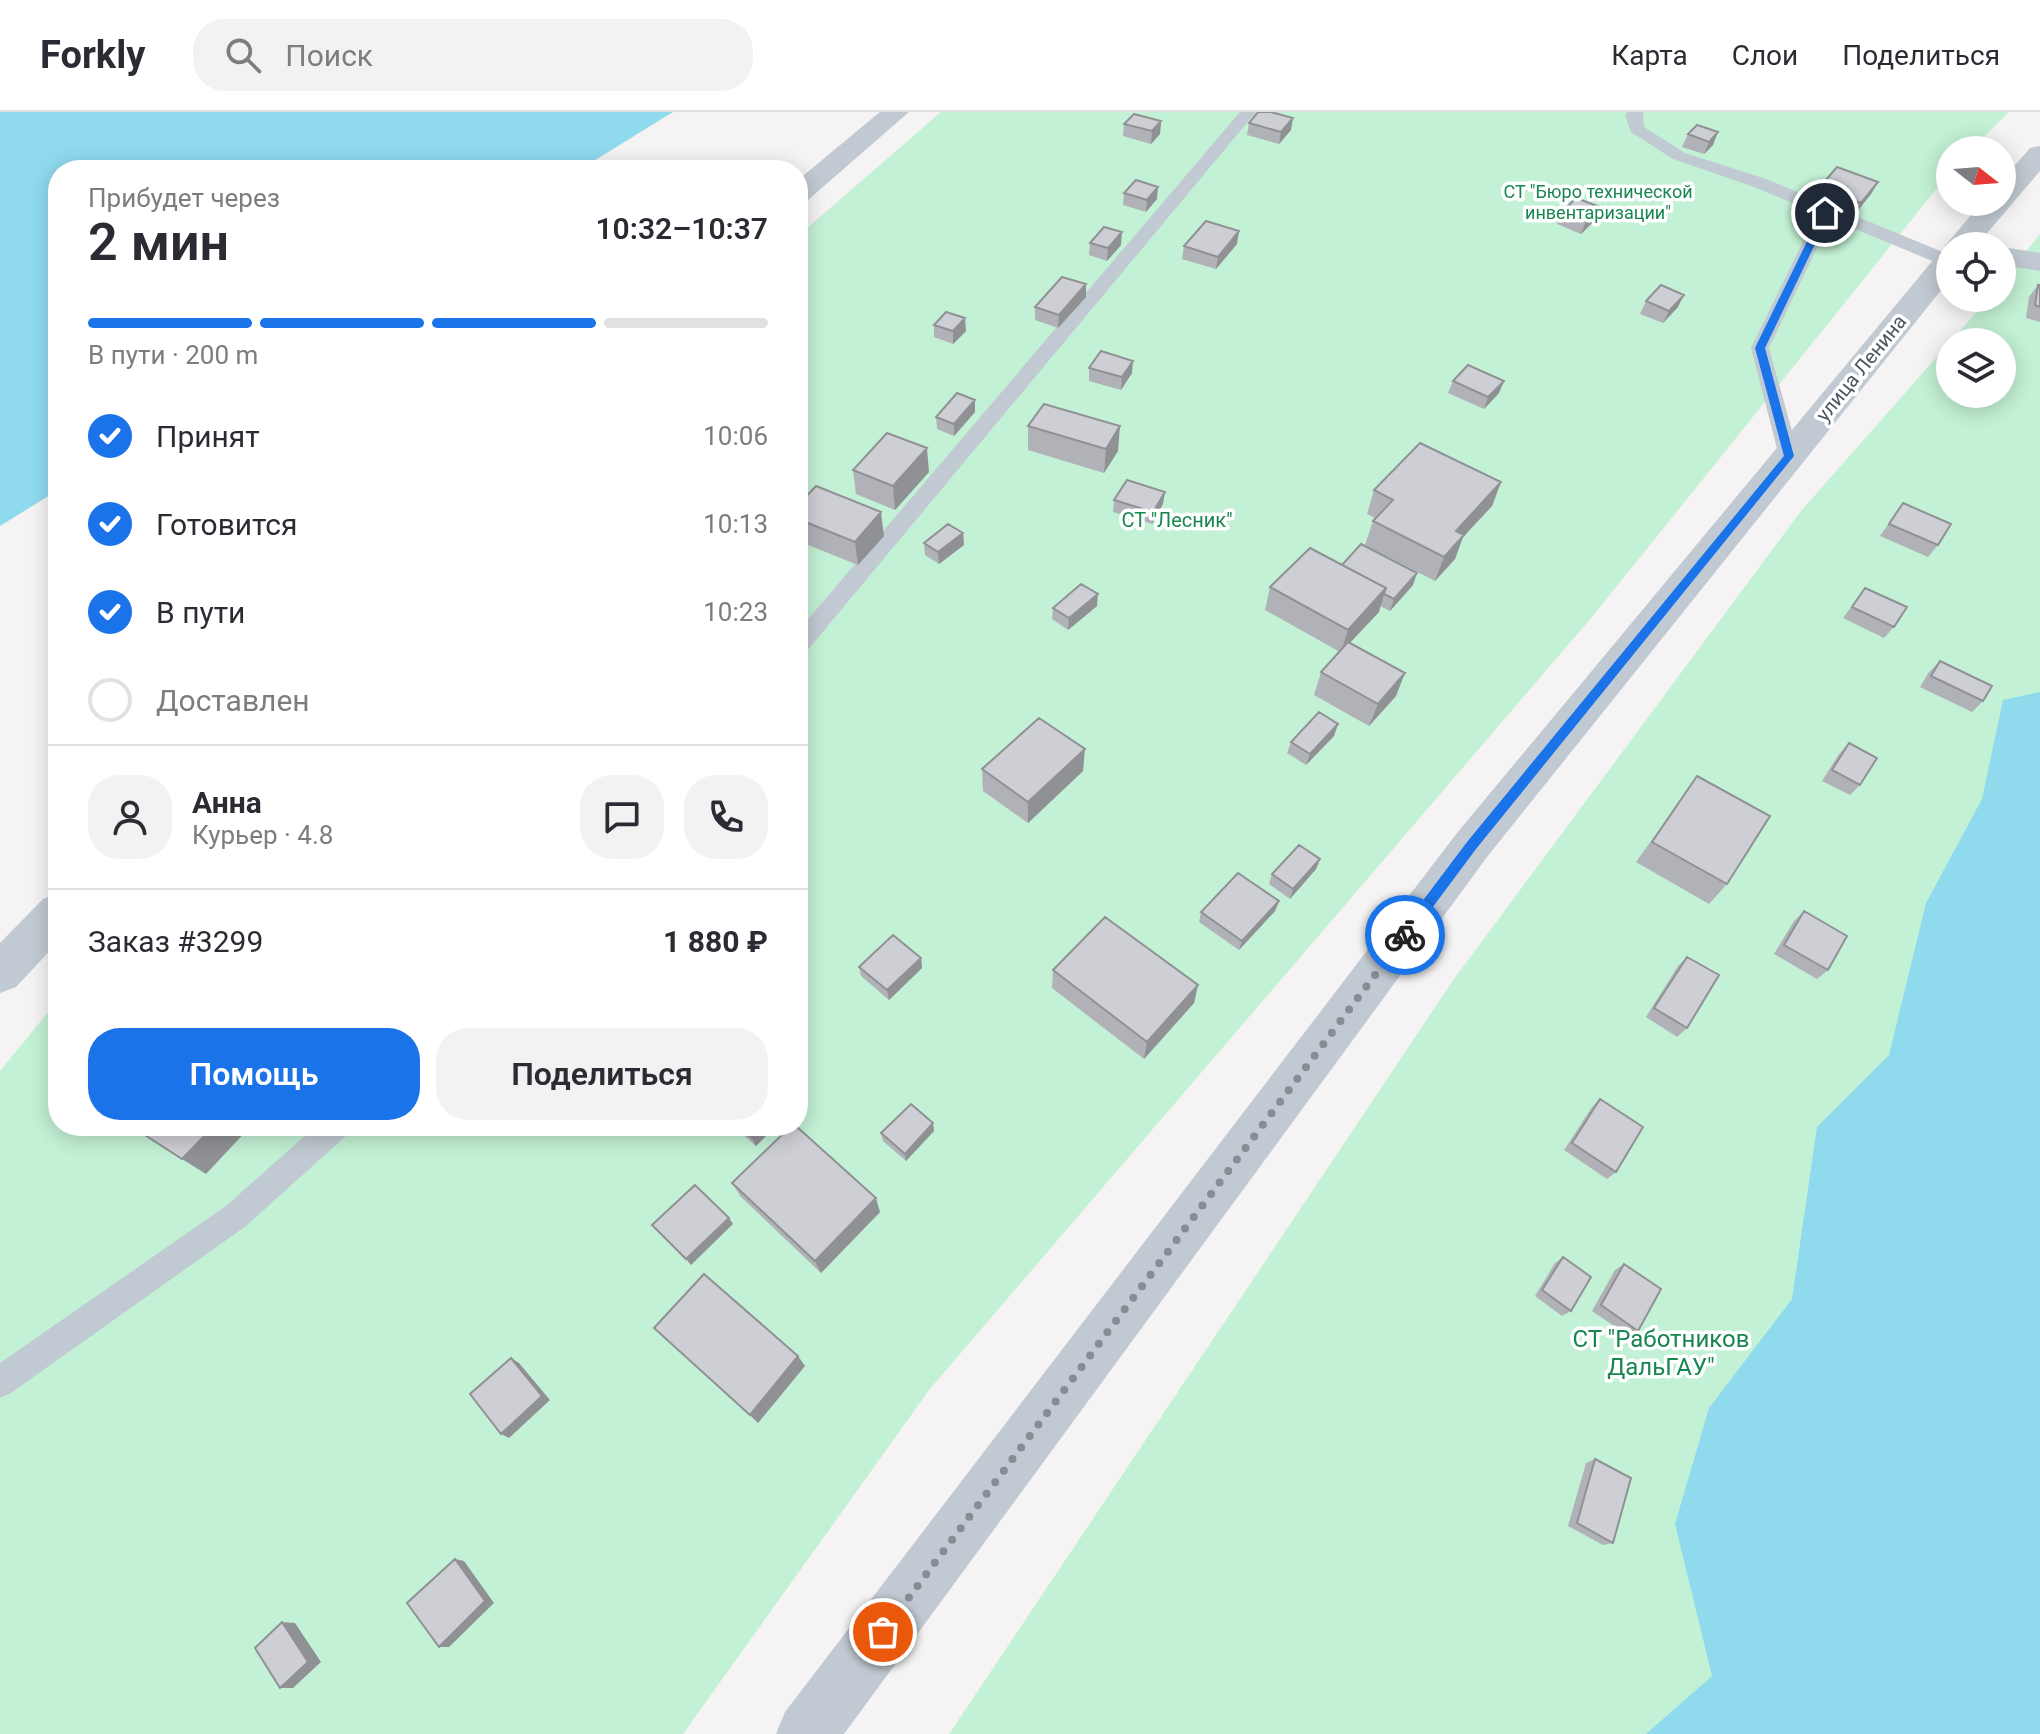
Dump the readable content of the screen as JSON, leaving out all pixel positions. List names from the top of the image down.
{
  "streets": {
    "street": ["улица Ленина"]
  },
  "parks": ["СТ \"Бюро технической инвентаризации\"", "СТ \"Лесник\"", "СТ \"Работников ДальГАУ\""],
  "north": "right",
  "page": {
    "header": "Forkly",
    "search": "Поиск",
    "nav": ["Карта", "Слои", "Поделиться"],
    "heading": ["2 мин", "Прибудет через", "10:32–10:37"],
    "panel": [
      "Анна",
      "Курьер · 4.8",
      "Заказ #3299",
      "1 880 ₽"
    ],
    "bar": "В пути · 200 m",
    "list": [
      ["Принят", "10:06"],
      ["Готовится", "10:13"],
      ["В пути", "10:23"],
      "Доставлен"
    ],
    "buttons": ["Помощь", "Поделиться"]
  }
}
